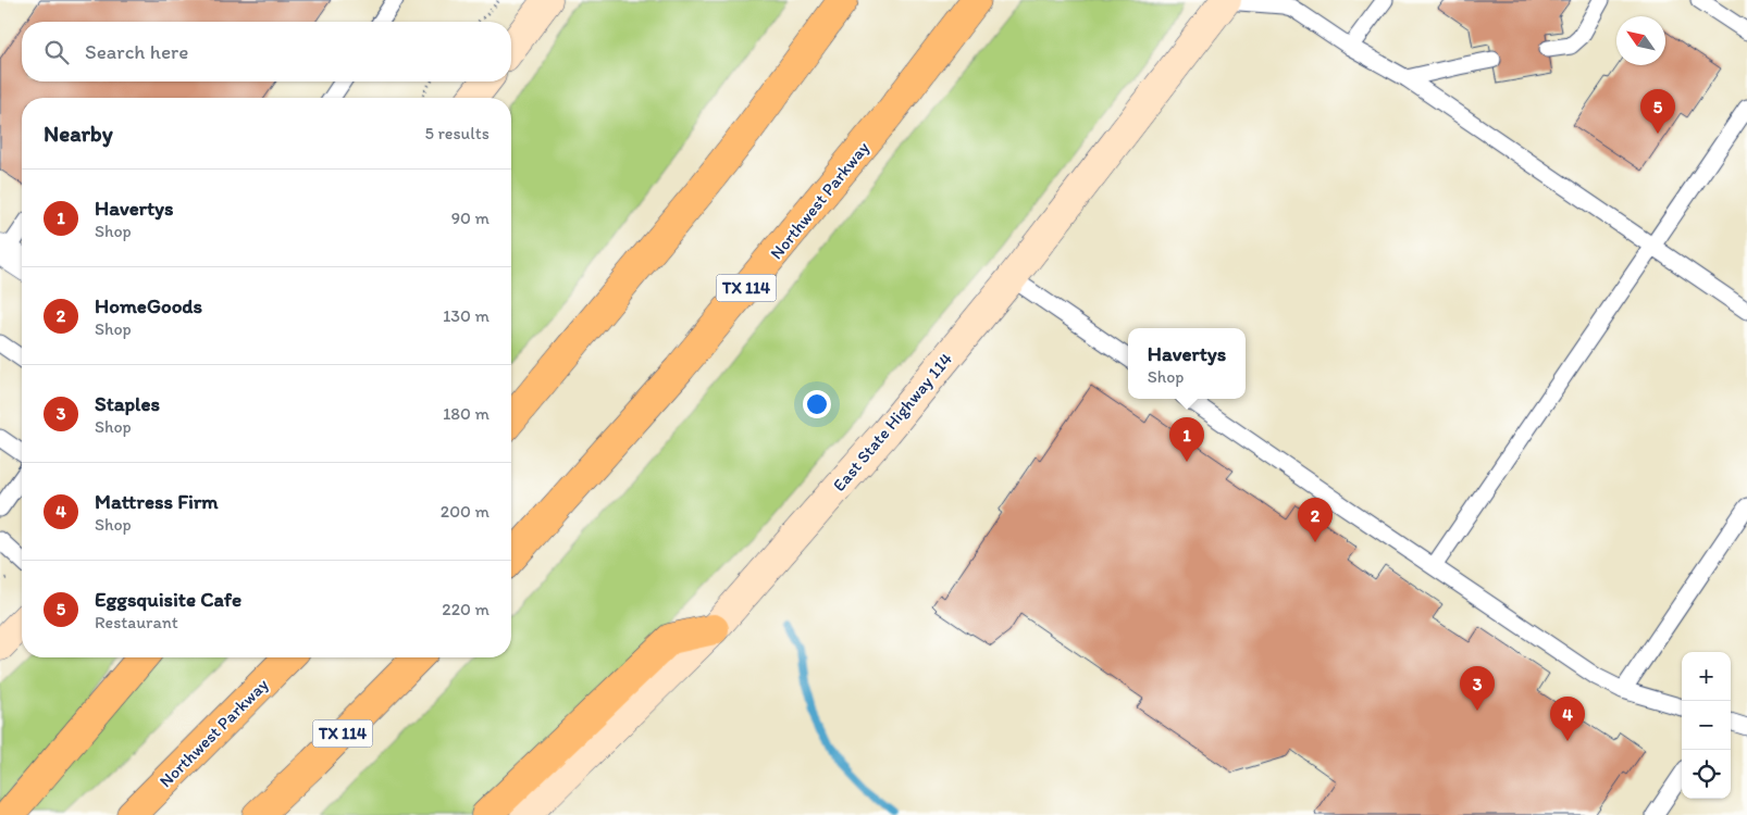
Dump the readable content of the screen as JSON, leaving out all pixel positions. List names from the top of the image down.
{
  "streets": {
    "highway": ["Northwest Parkway", "TX 114"],
    "main road": ["East State Highway 114"]
  },
  "north": "top left",
  "page": {
    "search": "Search here",
    "pins": [
      "5",
      "1",
      "2",
      "3",
      "4"
    ],
    "heading": ["Nearby", "5 results"],
    "list": [
      {
        "mark": "1",
        "name": "Havertys",
        "note": "Shop",
        "value": "90 m"
      },
      {
        "mark": "2",
        "name": "HomeGoods",
        "note": "Shop",
        "value": "130 m"
      },
      {
        "mark": "3",
        "name": "Staples",
        "note": "Shop",
        "value": "180 m"
      },
      {
        "mark": "4",
        "name": "Mattress Firm",
        "note": "Shop",
        "value": "200 m"
      },
      {
        "mark": "5",
        "name": "Eggsquisite Cafe",
        "note": "Restaurant",
        "value": "220 m"
      }
    ],
    "popup": ["Havertys", "Shop"],
    "map_buttons": ["+", "−"]
  }
}
